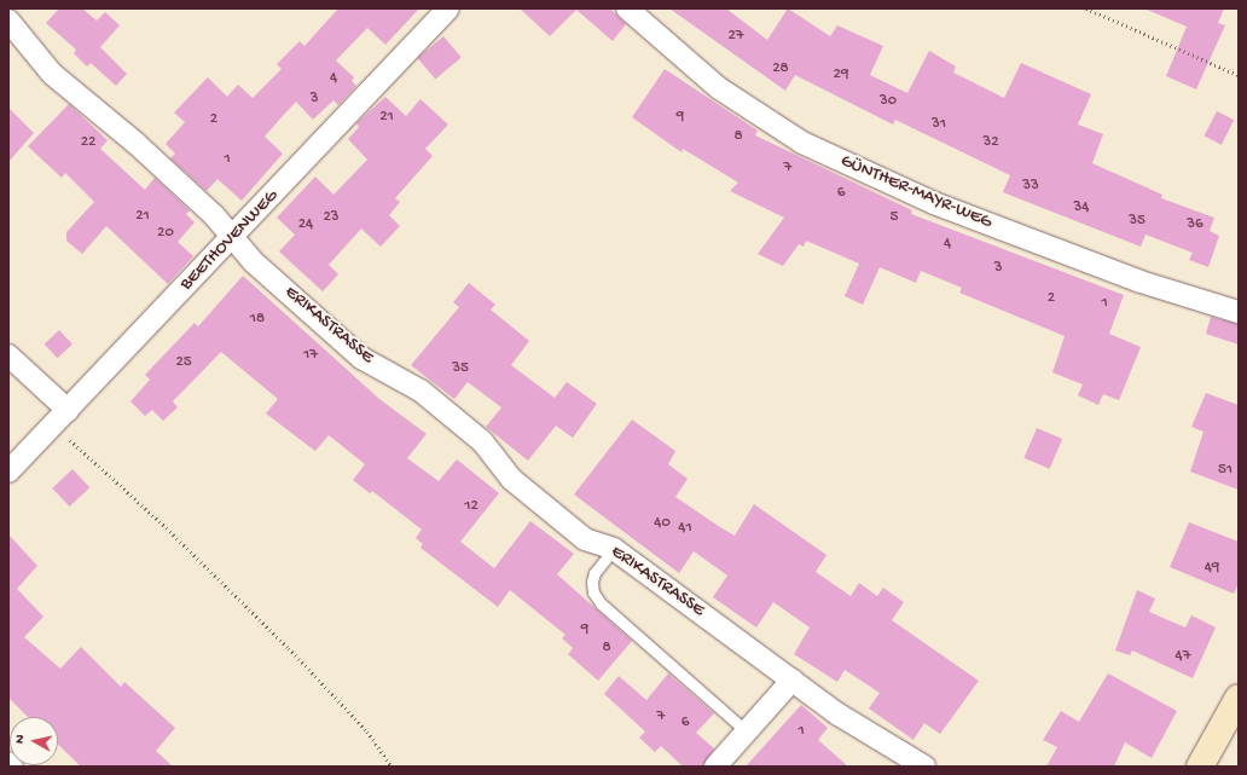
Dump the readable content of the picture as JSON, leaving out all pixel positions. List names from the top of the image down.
{
  "streets": {
    "street": ["GÜNTHER-MAYR-WEG", "BEETHOVENWEG", "ERIKASTRASSE"]
  },
  "crossings": [
    ["BEETHOVENWEG", "ERIKASTRASSE"]
  ],
  "house_numbers": [
    "27",
    "28",
    "29",
    "4",
    "3",
    "30",
    "21",
    "9",
    "2",
    "31",
    "8",
    "22",
    "32",
    "1",
    "7",
    "33",
    "6",
    "34",
    "21",
    "23",
    "5",
    "35",
    "24",
    "36",
    "20",
    "4",
    "3",
    "2",
    "1",
    "18",
    "17",
    "25",
    "35",
    "51",
    "12",
    "40",
    "41",
    "49",
    "9",
    "8",
    "47",
    "7",
    "6",
    "1"
  ],
  "north": "left"
}
